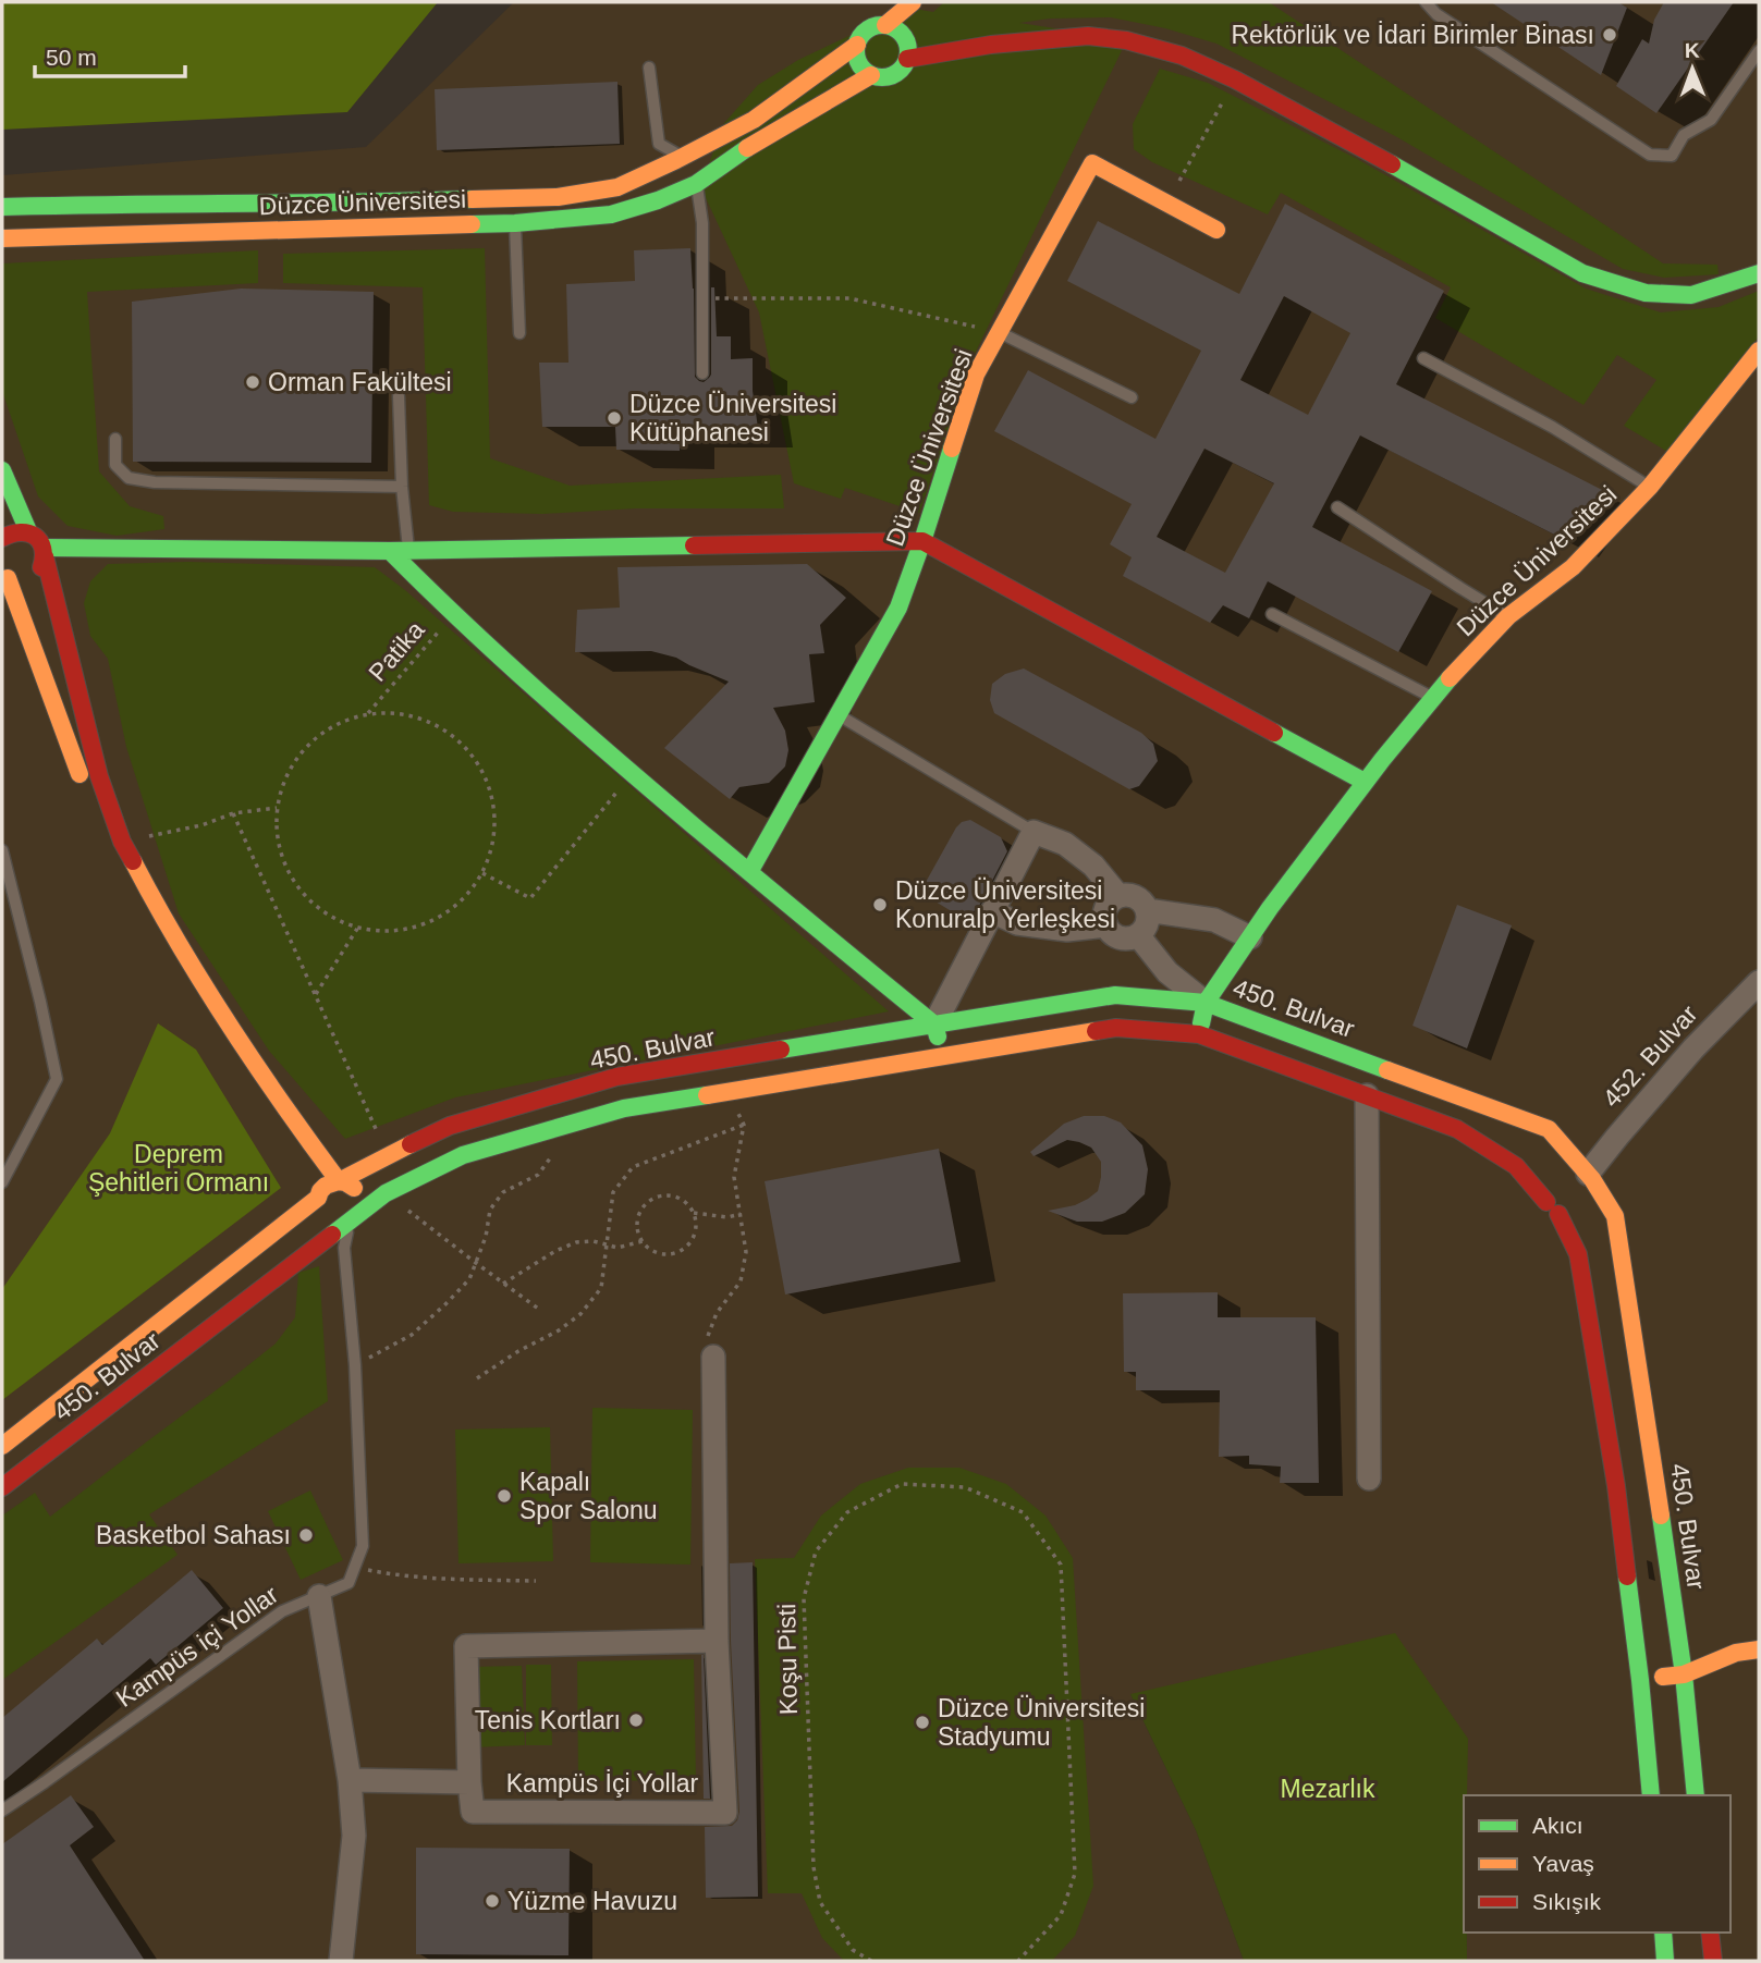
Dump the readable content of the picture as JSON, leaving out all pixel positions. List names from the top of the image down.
{
  "streets": {
    "street": [
      "Düzce Üniversitesi",
      "450. Bulvar",
      "452. Bulvar",
      "Kampüs İçi Yollar"
    ],
    "lane": ["Kampüs içi Yollar"],
    "path": ["Patika", "Koşu Pisti"]
  },
  "crossings": [
    ["Düzce Üniversitesi", "450. Bulvar"],
    ["450. Bulvar", "452. Bulvar"]
  ],
  "parks": ["Deprem Şehitleri Ormanı", "Mezarlık"],
  "places": [
    "Rektörlük ve İdari Birimler Binası",
    "Orman Fakültesi",
    "Düzce Üniversitesi Kütüphanesi",
    "Düzce Üniversitesi Konuralp Yerleşkesi",
    "Kapalı Spor Salonu",
    "Basketbol Sahası",
    "Tenis Kortları",
    "Düzce Üniversitesi Stadyumu",
    "Yüzme Havuzu"
  ],
  "legend": ["Akıcı", "Yavaş", "Sıkışık"],
  "scale_bar": "50 m",
  "north": "top"
}
